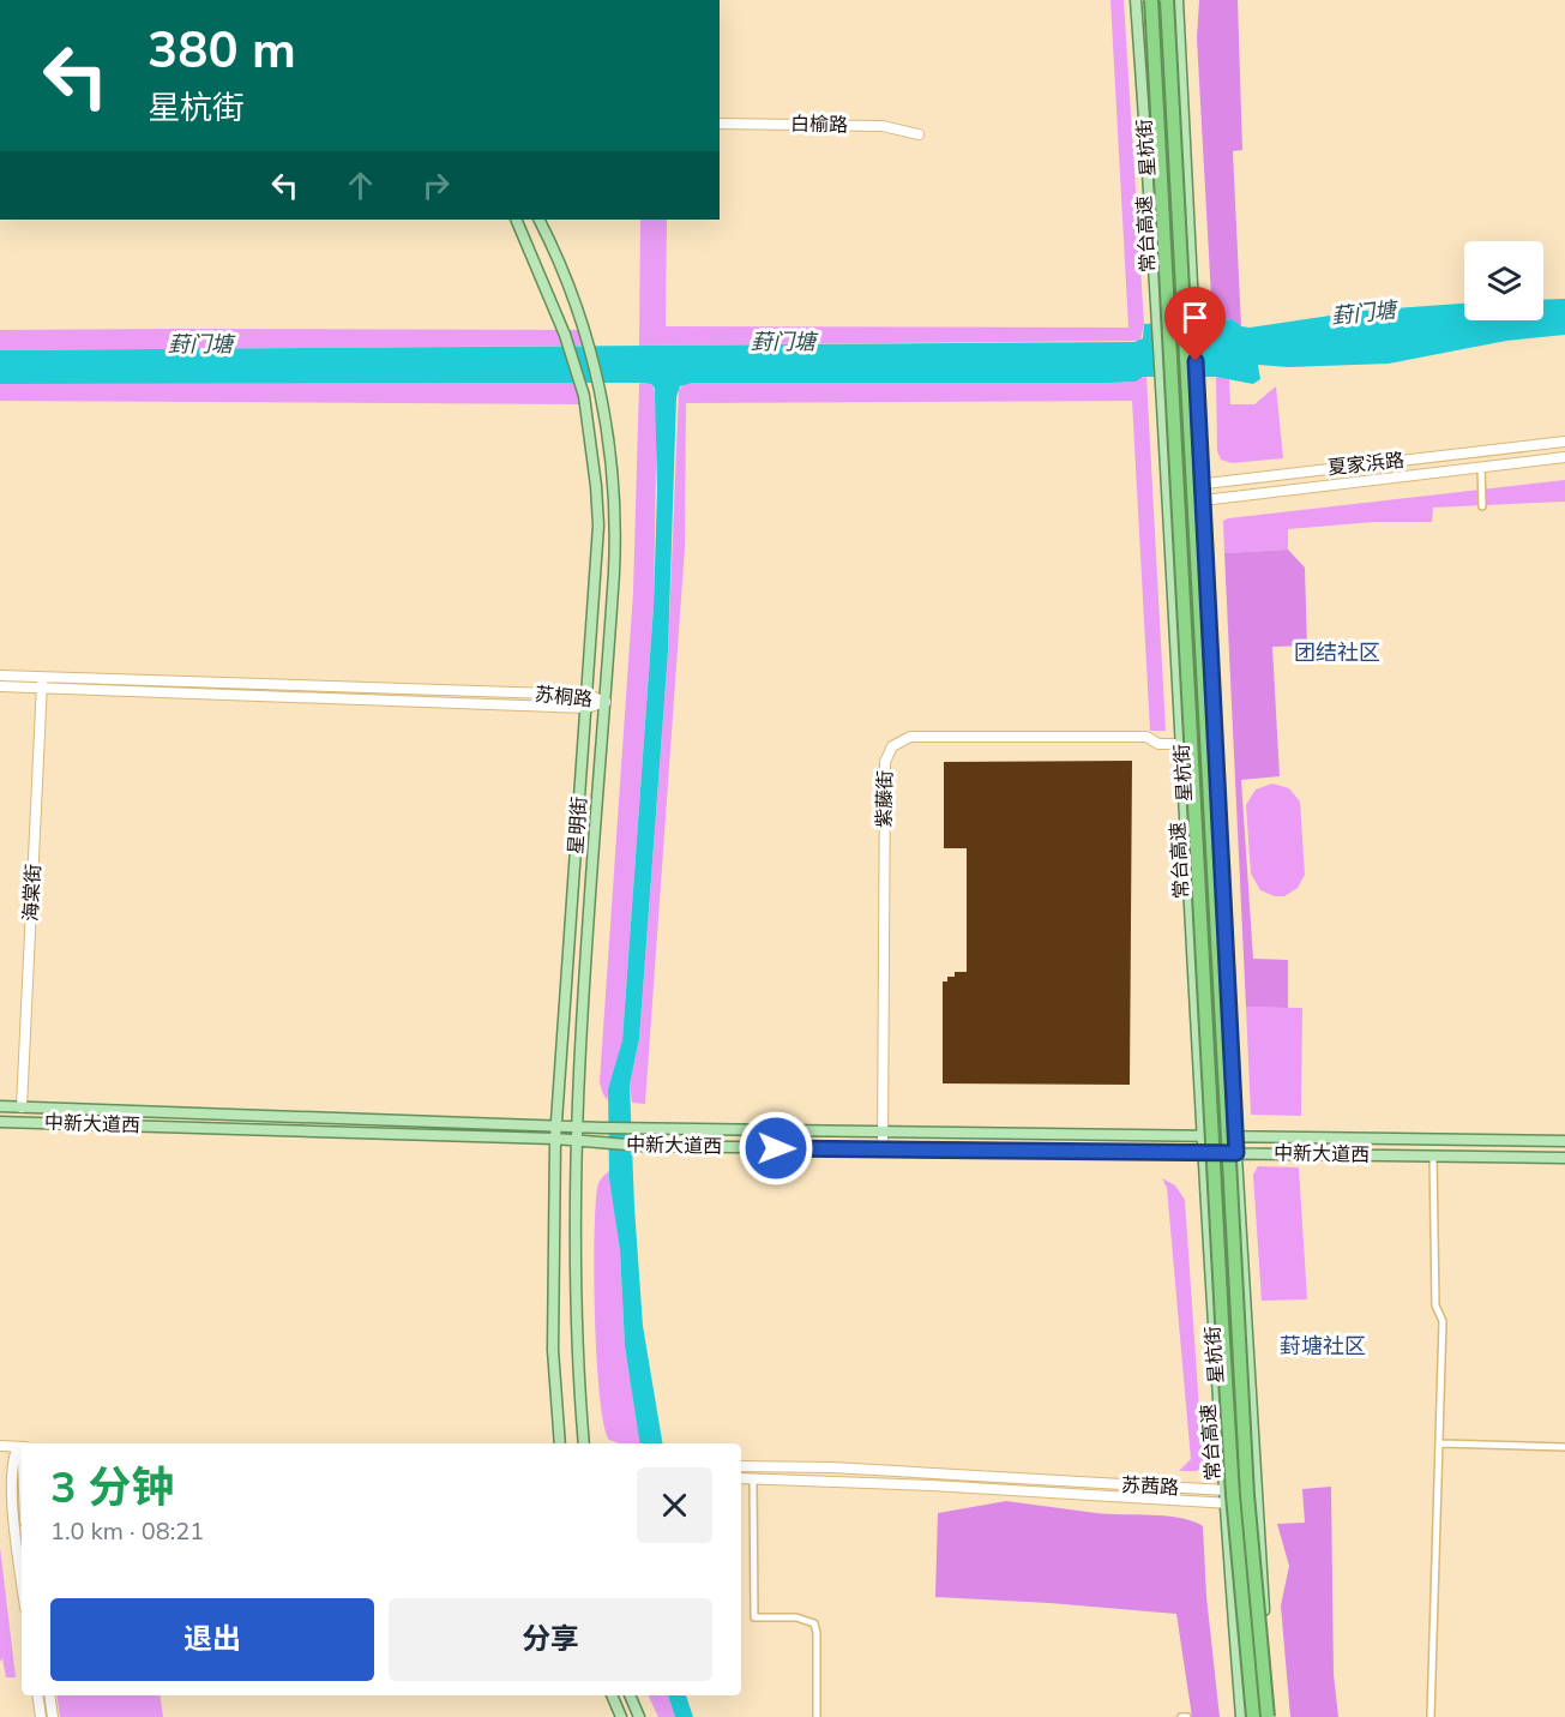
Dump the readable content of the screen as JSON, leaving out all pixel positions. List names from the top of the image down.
{
  "streets": {
    "highway": ["常台高速"],
    "main road": [
      "白榆路",
      "星杭街",
      "夏家浜路",
      "苏桐路",
      "紫藤街",
      "星明街",
      "海棠街",
      "中新大道西",
      "苏茜路"
    ]
  },
  "crossings": [
    ["星杭街", "常台高速"],
    ["星杭街", "夏家浜路"],
    ["星杭街", "紫藤街"],
    ["星杭街", "中新大道西"],
    ["星杭街", "苏茜路"],
    ["苏桐路", "星明街"],
    ["苏桐路", "海棠街"],
    ["紫藤街", "中新大道西"],
    ["星明街", "中新大道西"],
    ["海棠街", "中新大道西"]
  ],
  "districts": ["团结社区", "葑塘社区"],
  "water": ["葑门塘"],
  "page": {
    "turn": ["380 m", "星杭街"],
    "heading": ["3 分钟", "1.0 km · 08:21"],
    "buttons": ["退出", "分享"]
  }
}
